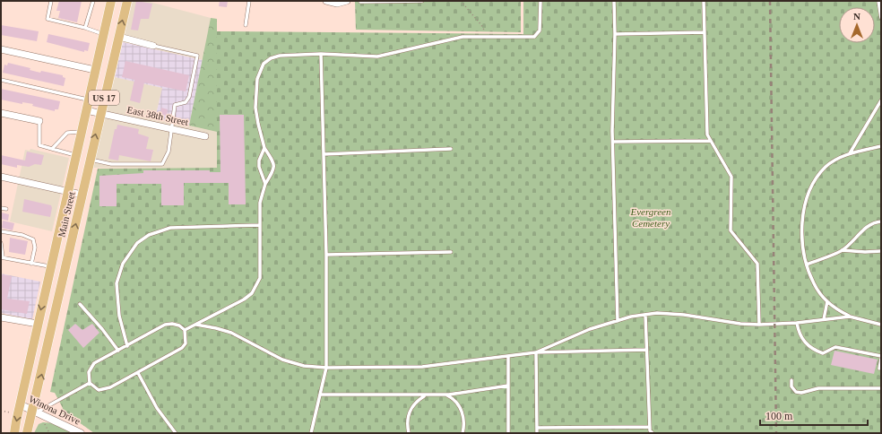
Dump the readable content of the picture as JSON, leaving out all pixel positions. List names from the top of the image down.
{
  "streets": {
    "main road": ["US 17", "Main Street"],
    "street": ["East 38th Street", "Winona Drive"]
  },
  "crossings": [
    ["East 38th Street", "Main Street"],
    ["Main Street", "Winona Drive"]
  ],
  "parks": ["Evergreen Cemetery"],
  "scale_bar": "100 m",
  "north": "top"
}
